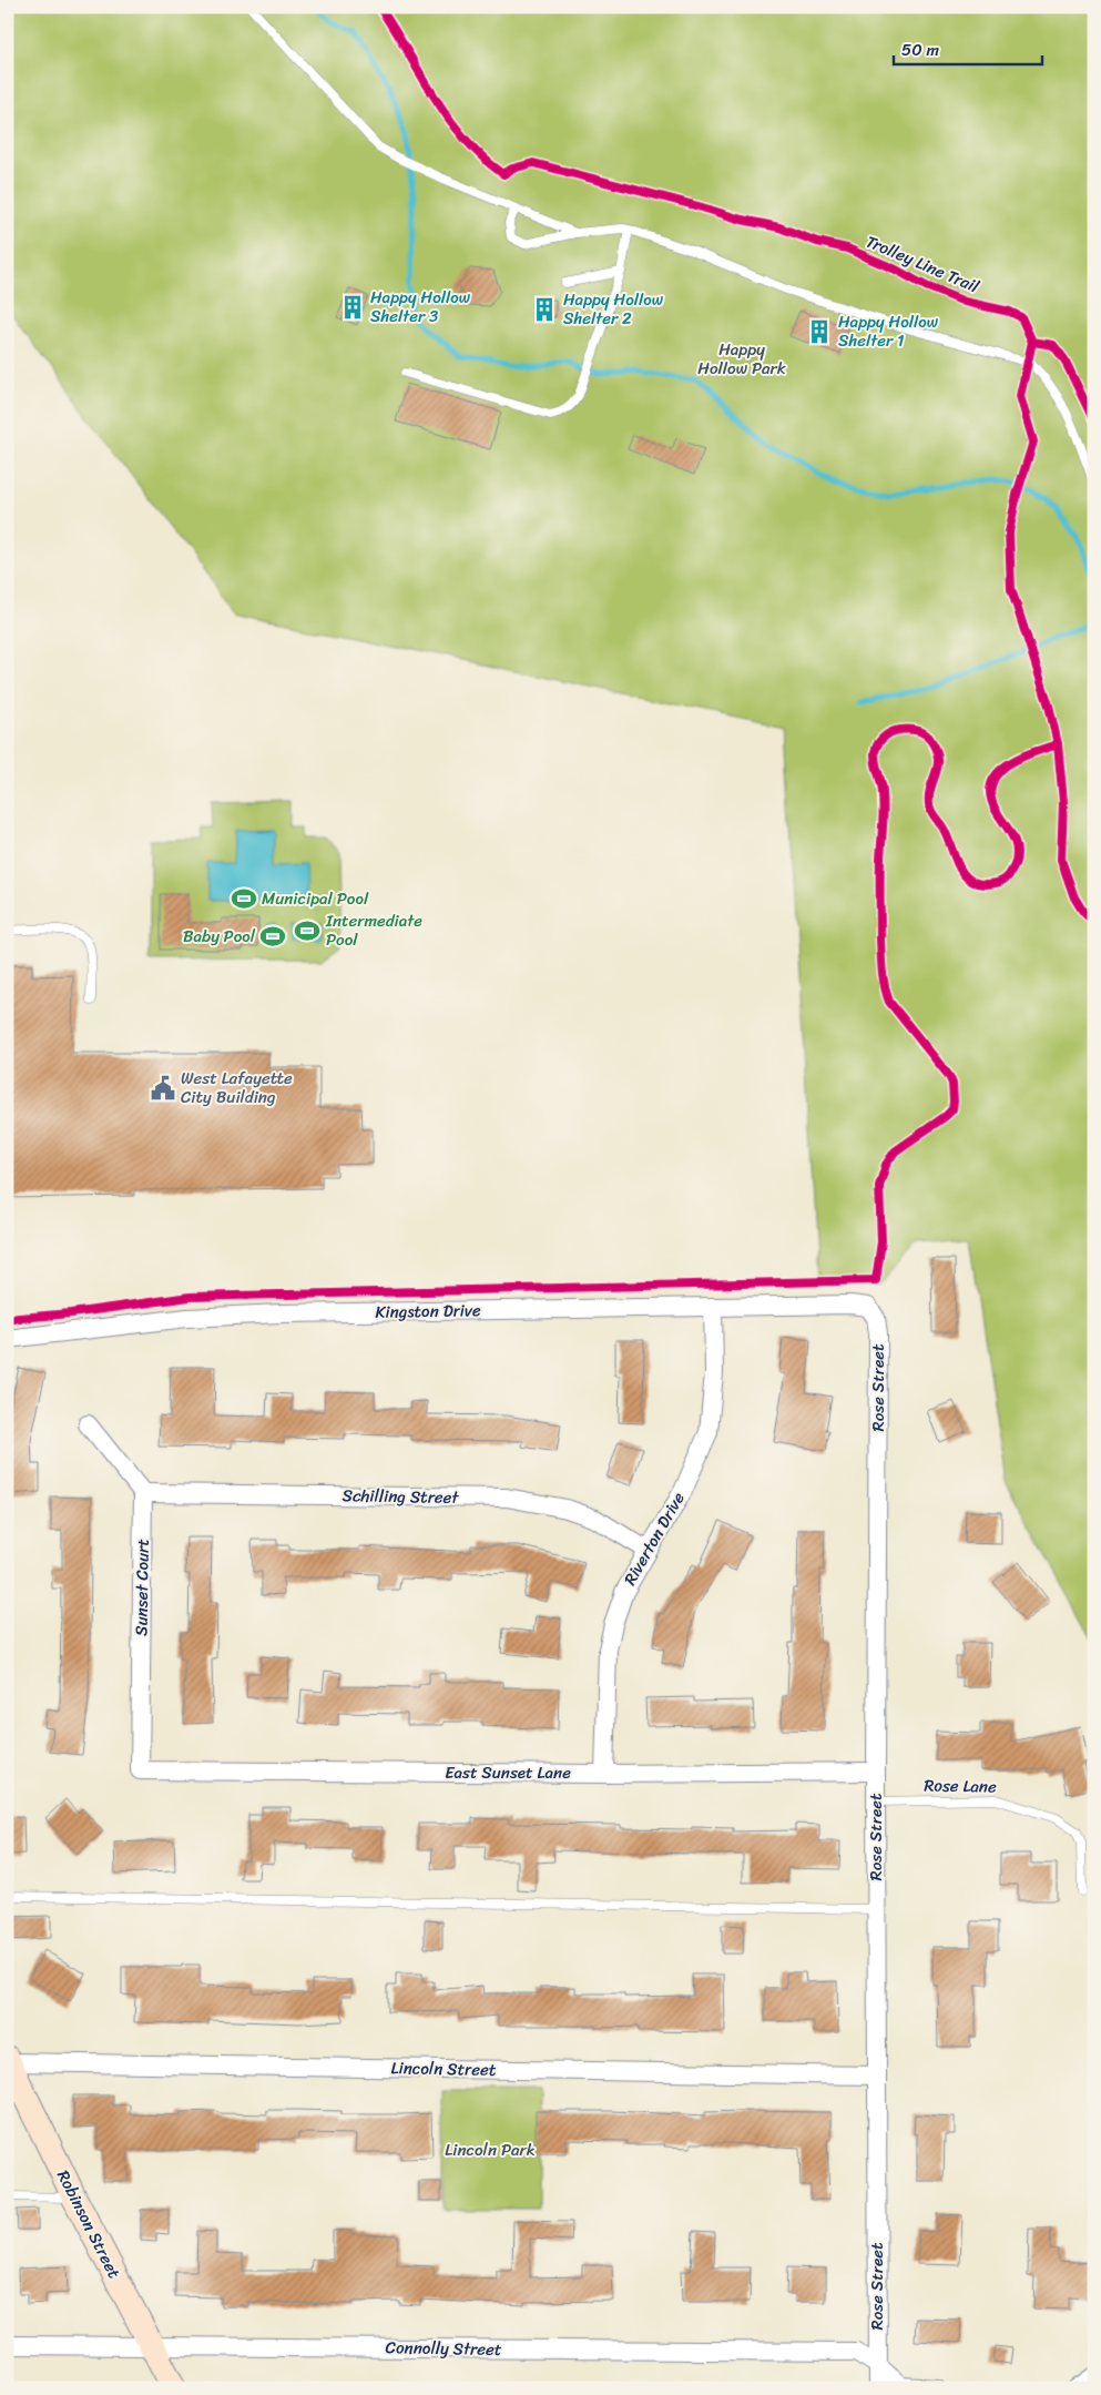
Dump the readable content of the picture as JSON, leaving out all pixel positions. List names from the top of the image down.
{
  "streets": {
    "street": [
      "Kingston Drive",
      "Rose Street",
      "Schilling Street",
      "Riverton Drive",
      "Sunset Court",
      "East Sunset Lane",
      "Lincoln Street",
      "Robinson Street",
      "Connolly Street"
    ],
    "lane": ["Rose Lane"],
    "cycle path": ["Trolley Line Trail"]
  },
  "crossings": [
    ["Kingston Drive", "Rose Street"],
    ["Kingston Drive", "Riverton Drive"],
    ["Rose Street", "East Sunset Lane"],
    ["Rose Street", "Rose Lane"],
    ["Rose Street", "Lincoln Street"],
    ["Rose Street", "Connolly Street"],
    ["Schilling Street", "Riverton Drive"],
    ["Schilling Street", "Sunset Court"],
    ["Riverton Drive", "East Sunset Lane"],
    ["Sunset Court", "East Sunset Lane"],
    ["Lincoln Street", "Robinson Street"],
    ["Robinson Street", "Connolly Street"]
  ],
  "parks": ["Happy Hollow Park", "Lincoln Park"],
  "places": {
    "building": ["Happy Hollow Shelter 3", "Happy Hollow Shelter 2", "Happy Hollow Shelter 1"],
    "sports": ["Municipal Pool", "Intermediate Pool", "Baby Pool"],
    "public building": ["West Lafayette City Building"]
  },
  "scale_bar": "50 m"
}
